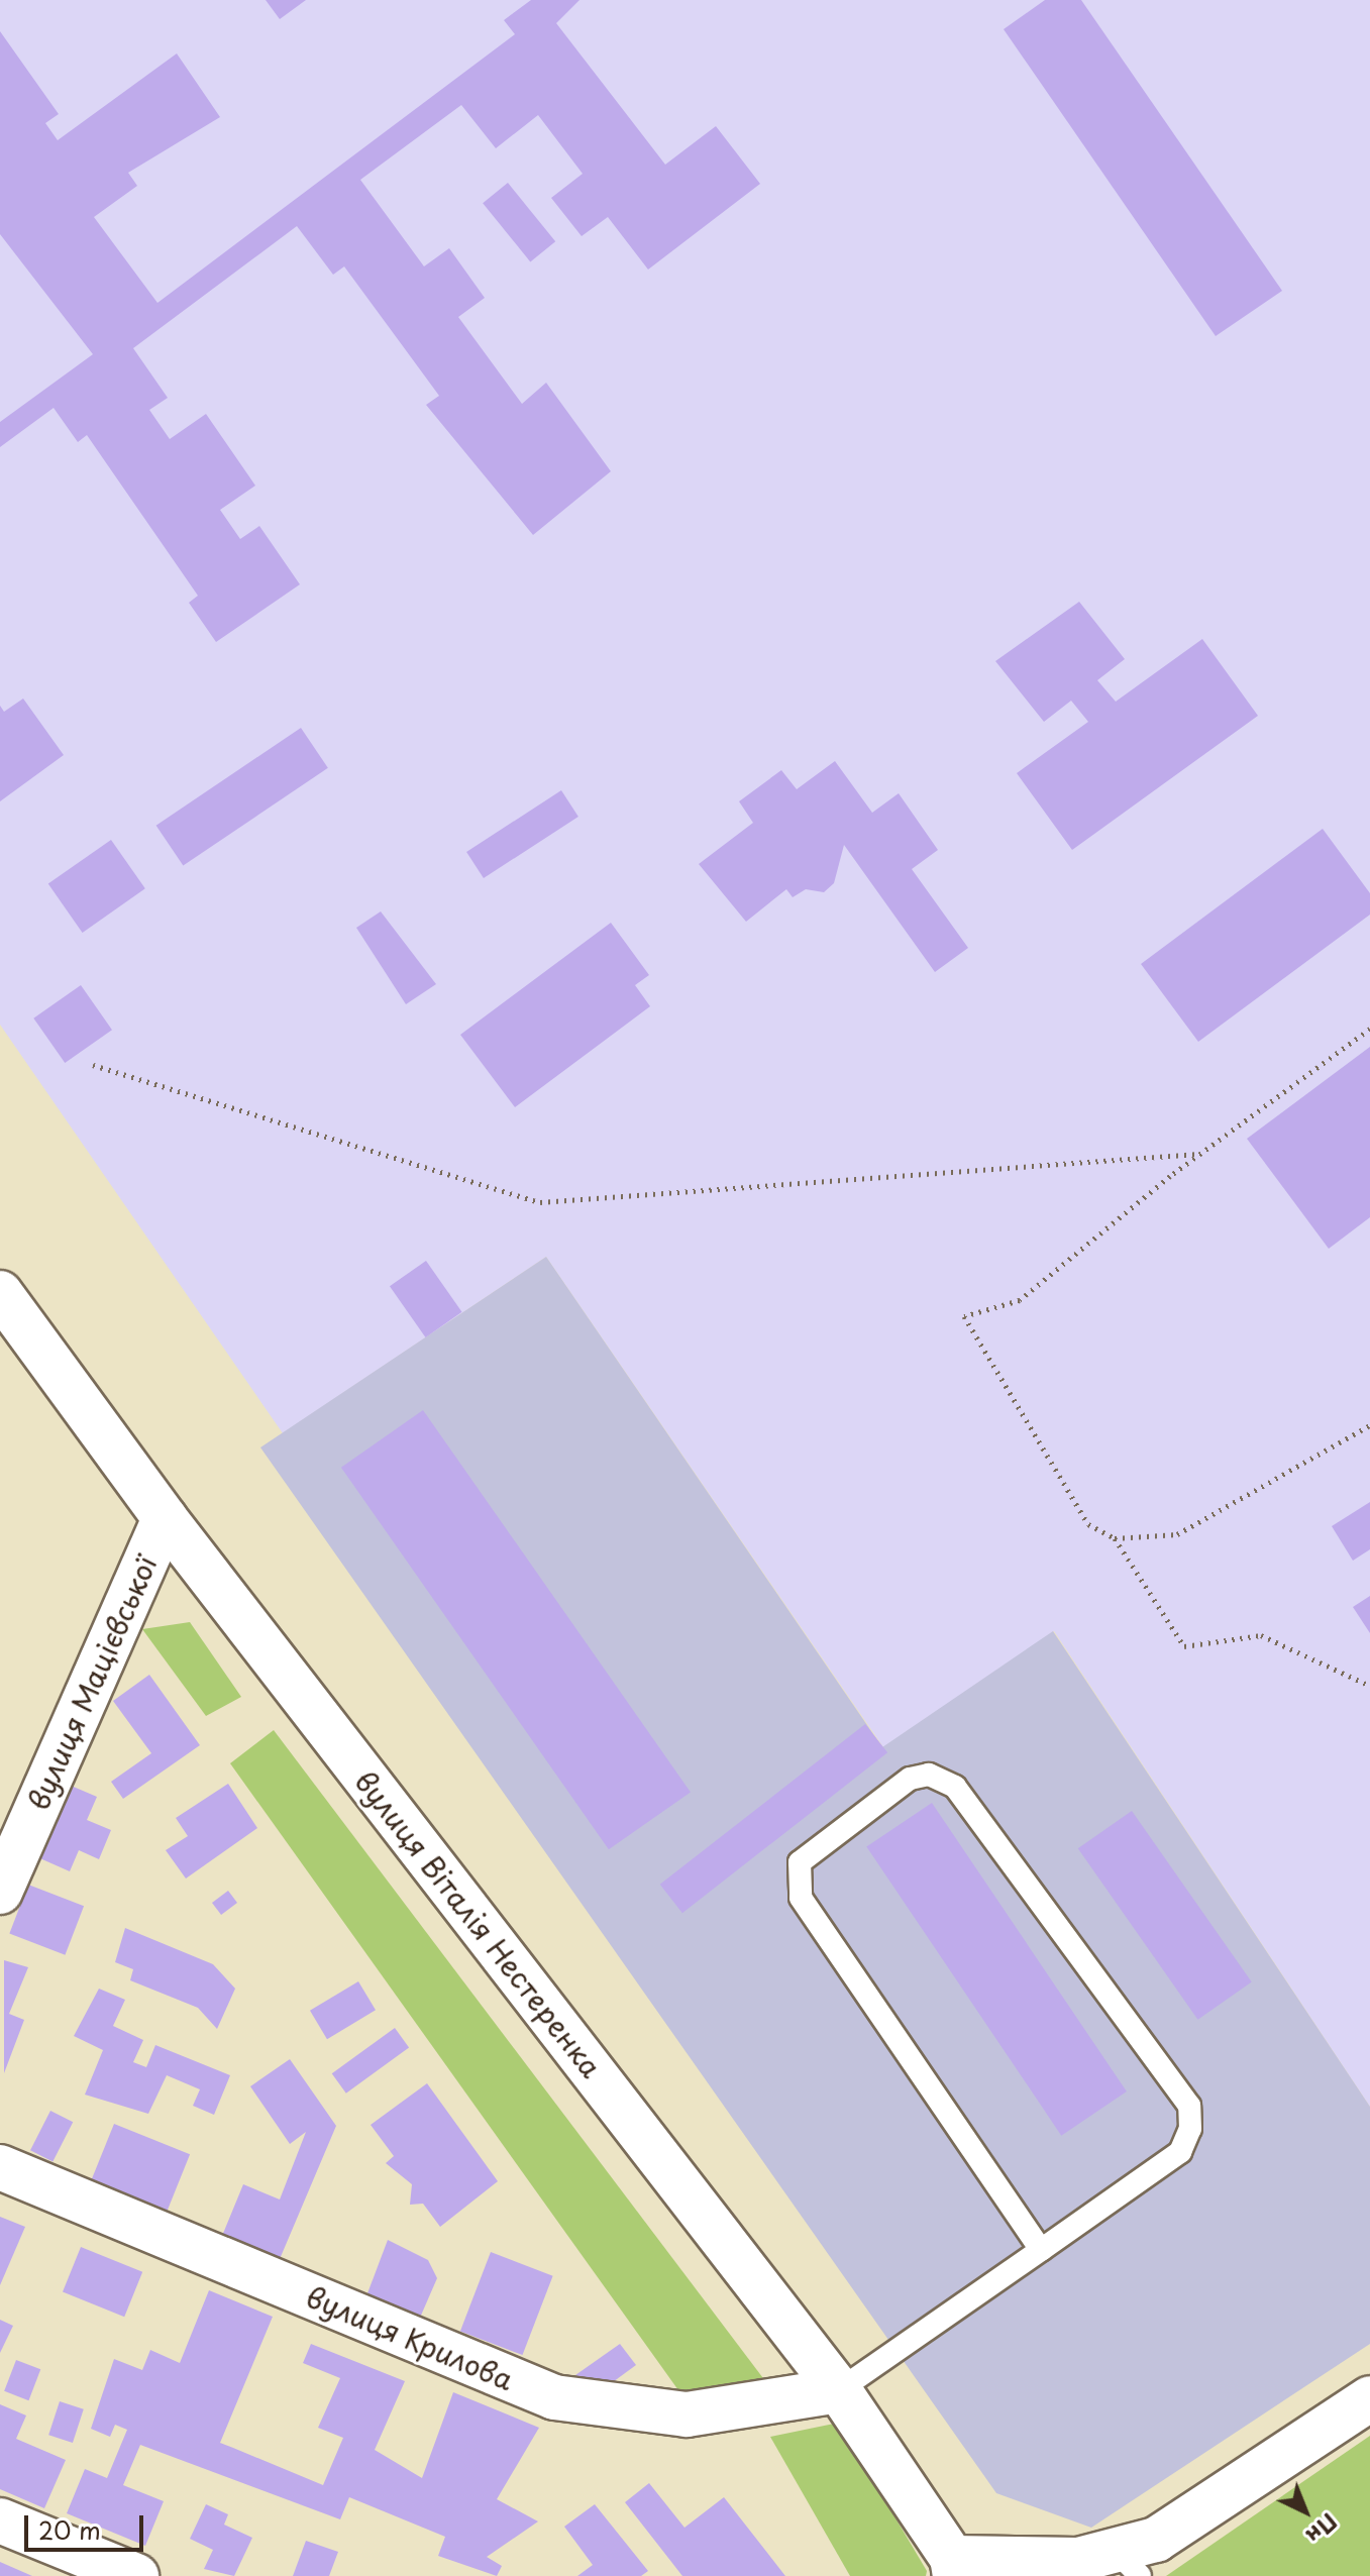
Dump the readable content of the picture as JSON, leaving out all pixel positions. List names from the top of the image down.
{
  "streets": {
    "street": ["вулиця Мацієвської", "вулиця Віталія Нестеренка", "вулиця Крилова"]
  },
  "crossings": [
    ["вулиця Мацієвської", "вулиця Віталія Нестеренка"],
    ["вулиця Віталія Нестеренка", "вулиця Крилова"]
  ],
  "scale_bar": "20 m",
  "north": "bottom right"
}
